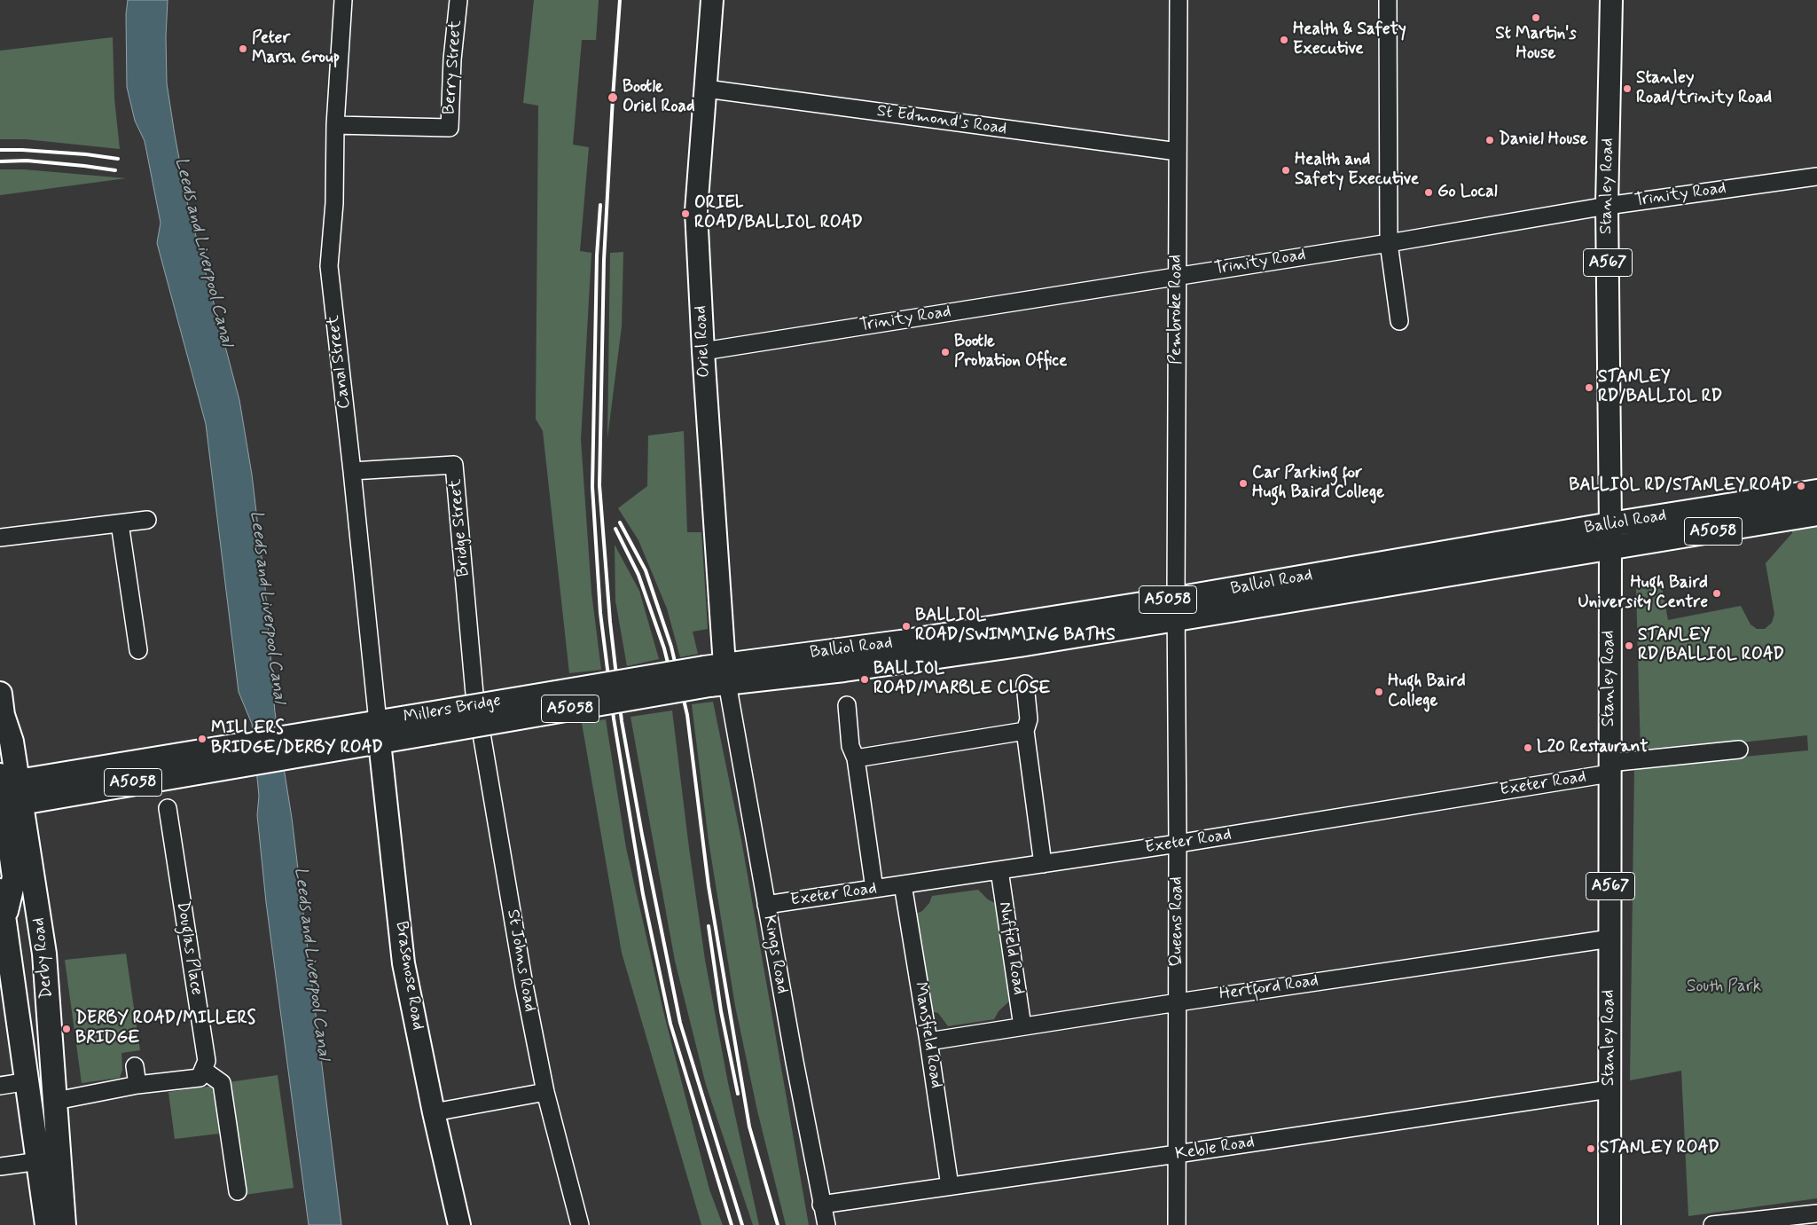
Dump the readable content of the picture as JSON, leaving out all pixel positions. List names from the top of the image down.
{
  "streets": {
    "highway": [
      "Balliol Road",
      "A5058",
      "Millers Bridge",
      "Derby Road"
    ],
    "main road": [
      "Stanley Road",
      "A567",
      "Oriel Road",
      "Brasenose Road"
    ],
    "street": [
      "Berry Street",
      "St Edmond's Road",
      "Trinity Road",
      "Pembroke Road",
      "Canal Street",
      "Bridge Street",
      "Exeter Road",
      "Queens Road",
      "Douglas Place",
      "Nuffield Road",
      "Kings Road",
      "St Johns Road",
      "Hertford Road",
      "Mansfield Road",
      "Keble Road"
    ]
  },
  "crossings": [
    ["Berry Street", "Canal Street"],
    ["St Edmond's Road", "Pembroke Road"],
    ["St Edmond's Road", "Oriel Road"],
    ["Stanley Road", "Trinity Road"],
    ["Stanley Road", "Balliol Road"],
    ["Stanley Road", "Exeter Road"],
    ["Stanley Road", "Hertford Road"],
    ["Stanley Road", "Keble Road"],
    ["Trinity Road", "Pembroke Road"],
    ["Trinity Road", "Oriel Road"],
    ["Pembroke Road", "Balliol Road"],
    ["Pembroke Road", "Queens Road"],
    ["Oriel Road", "Balliol Road"],
    ["Oriel Road", "Millers Bridge"],
    ["Oriel Road", "Kings Road"],
    ["Canal Street", "Bridge Street"],
    ["Canal Street", "Millers Bridge"],
    ["Canal Street", "Brasenose Road"],
    ["Balliol Road", "Millers Bridge"],
    ["Balliol Road", "Queens Road"],
    ["Balliol Road", "Kings Road"],
    ["Bridge Street", "St Johns Road"],
    ["Millers Bridge", "Kings Road"],
    ["Millers Bridge", "Derby Road"],
    ["Millers Bridge", "Brasenose Road"],
    ["Exeter Road", "Queens Road"],
    ["Exeter Road", "Nuffield Road"],
    ["Exeter Road", "Kings Road"],
    ["Exeter Road", "Mansfield Road"],
    ["Queens Road", "Hertford Road"],
    ["Queens Road", "Keble Road"],
    ["Nuffield Road", "Hertford Road"],
    ["Kings Road", "Keble Road"],
    ["Hertford Road", "Mansfield Road"],
    ["Mansfield Road", "Keble Road"]
  ],
  "water": ["Leeds and Liverpool Canal"],
  "parks": ["South Park"],
  "places": [
    "St Martin's House",
    "Health & Safety Executive",
    "Peter Marsh Group",
    "Stanley Road/trinity Road",
    "Bootle Oriel Road",
    "Daniel House",
    "Health and Safety Executive",
    "Go Local",
    "ORIEL ROAD/BALLIOL ROAD",
    "Bootle Probation Office",
    "STANLEY RD/BALLIOL RD",
    "Car Parking for Hugh Baird College",
    "BALLIOL RD/STANLEY ROAD",
    "Hugh Baird University Centre",
    "BALLIOL ROAD/SWIMMING BATHS",
    "STANLEY RD/BALLIOL ROAD",
    "BALLIOL ROAD/MARBLE CLOSE",
    "Hugh Baird College",
    "MILLERS BRIDGE/DERBY ROAD",
    "L20 Restaurant",
    "DERBY ROAD/MILLERS BRIDGE",
    "STANLEY ROAD"
  ]
}
